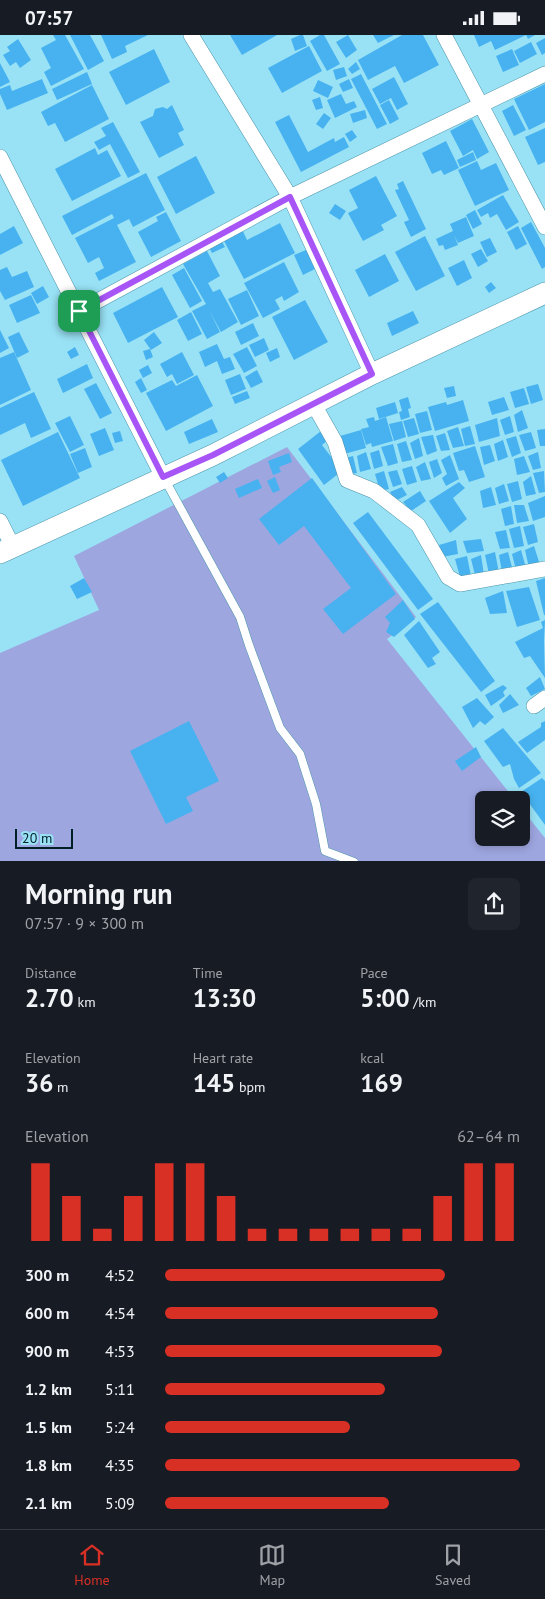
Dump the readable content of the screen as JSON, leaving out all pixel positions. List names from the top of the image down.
{
  "scale_bar": "20 m",
  "page": {
    "status": "07:57",
    "scale": "20 m",
    "heading": ["Morning run", "07:57 · 9 × 300 m"],
    "stats": [
      ["Distance", "2.70 km"],
      ["Time", "13:30"],
      ["Pace", "5:00 /km"],
      ["Elevation", "36 m"],
      ["Heart rate", "145 bpm"],
      ["kcal", "169"]
    ],
    "chart": ["Elevation", "62–64 m"],
    "list": [
      {
        "name": "300 m",
        "note": "4:52"
      },
      {
        "name": "600 m",
        "note": "4:54"
      },
      {
        "name": "900 m",
        "note": "4:53"
      },
      {
        "name": "1.2 km",
        "note": "5:11"
      },
      {
        "name": "1.5 km",
        "note": "5:24"
      },
      {
        "name": "1.8 km",
        "note": "4:35"
      },
      {
        "name": "2.1 km",
        "note": "5:09"
      }
    ],
    "tabs": ["Home", "Map", "Saved"]
  }
}
